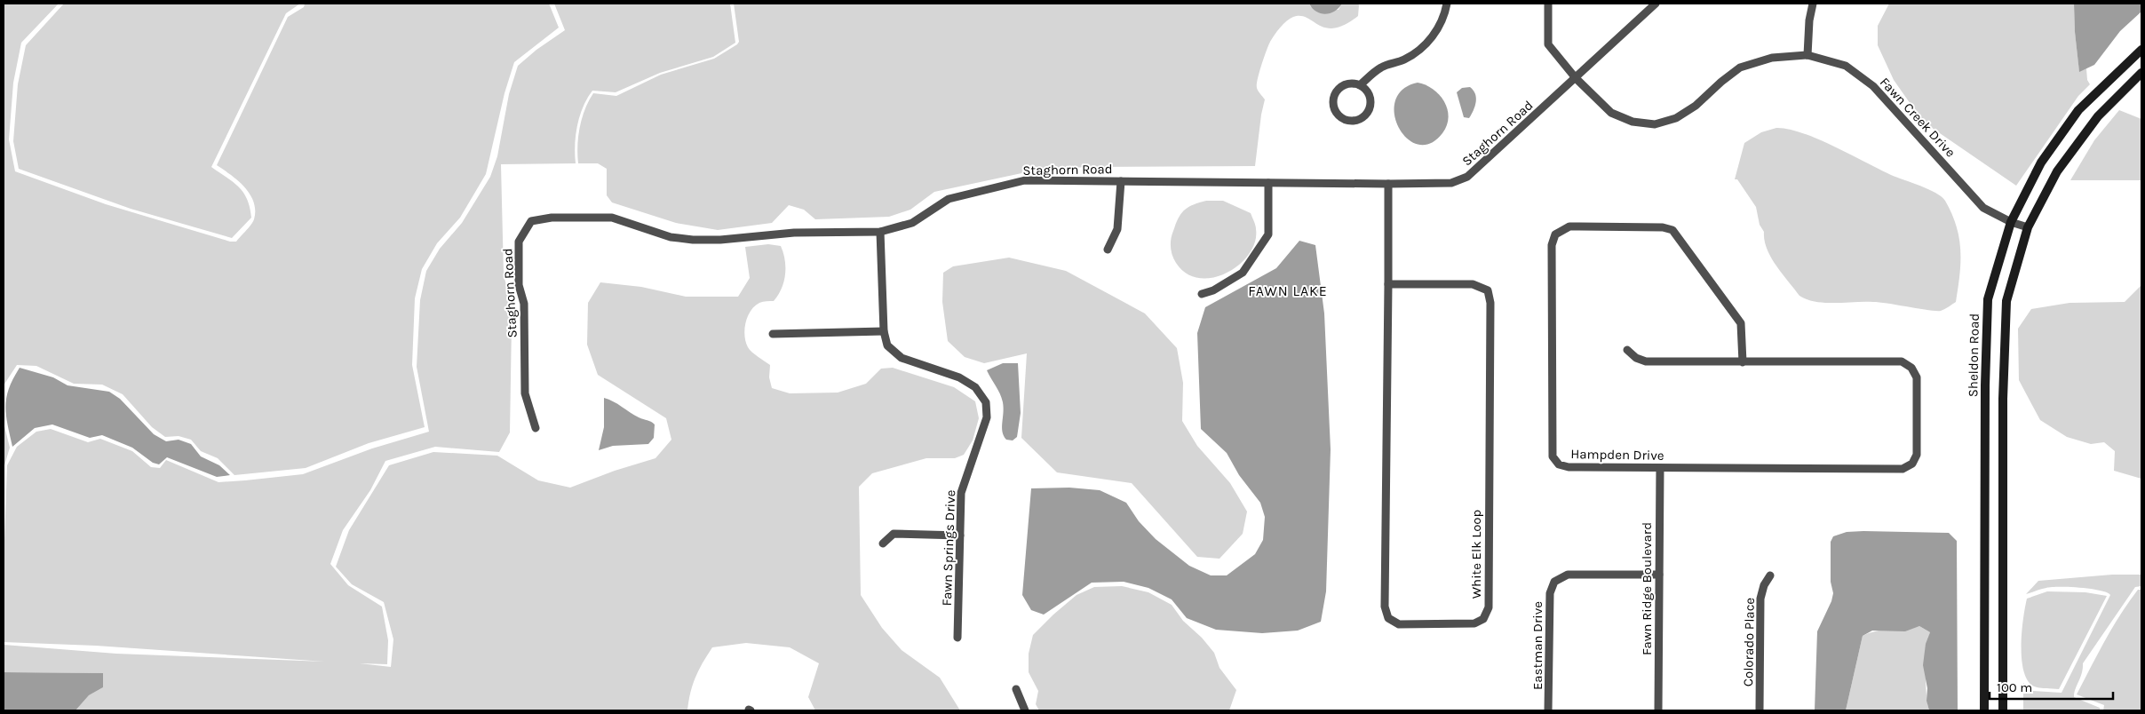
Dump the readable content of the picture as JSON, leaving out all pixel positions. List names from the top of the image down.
{
  "streets": {
    "main road": ["Sheldon Road"],
    "street": [
      "Fawn Creek Drive",
      "Staghorn Road",
      "Hampden Drive",
      "Fawn Springs Drive",
      "White Elk Loop",
      "Fawn Ridge Boulevard",
      "Colorado Place",
      "Eastman Drive"
    ]
  },
  "crossings": [
    ["Fawn Creek Drive", "Staghorn Road"],
    ["Fawn Creek Drive", "Sheldon Road"],
    ["Staghorn Road", "Fawn Springs Drive"],
    ["Staghorn Road", "White Elk Loop"],
    ["Hampden Drive", "Fawn Ridge Boulevard"],
    ["Fawn Ridge Boulevard", "Eastman Drive"]
  ],
  "districts": ["FAWN LAKE"],
  "scale_bar": "100 m"
}
